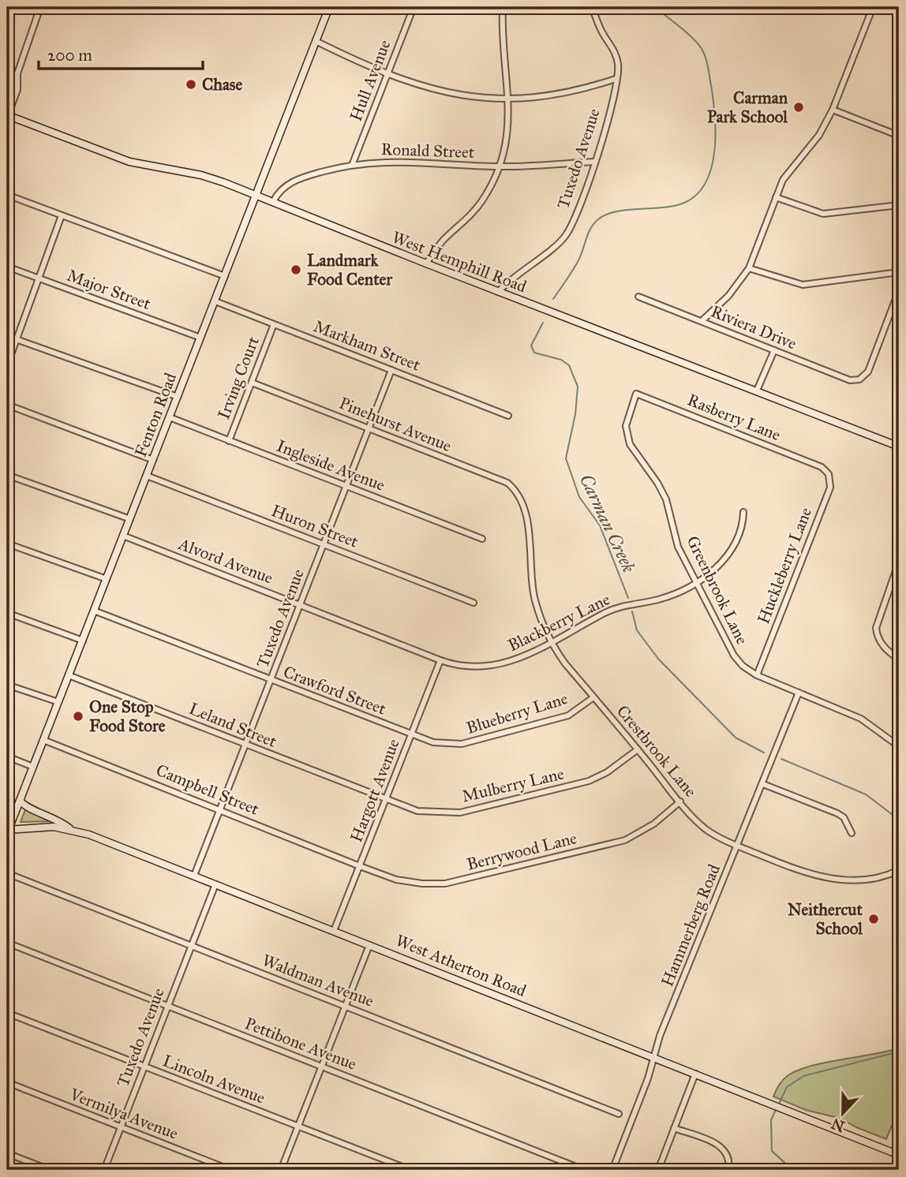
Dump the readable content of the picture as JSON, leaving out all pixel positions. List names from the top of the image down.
{
  "streets": {
    "street": [
      "Hull Avenue",
      "Ronald Street",
      "Tuxedo Avenue",
      "West Hemphill Road",
      "Major Street",
      "Riviera Drive",
      "Markham Street",
      "Irving Court",
      "Fenton Road",
      "Rasberry Lane",
      "Pinehurst Avenue",
      "Ingleside Avenue",
      "Huron Street",
      "Alvord Avenue",
      "Huckleberry Lane",
      "Greenbrook Lane",
      "Blackberry Lane",
      "Crawford Street",
      "Blueberry Lane",
      "Leland Street",
      "Crestbrook Lane",
      "Mulberry Lane",
      "Campbell Street",
      "Hargott Avenue",
      "Berrywood Lane",
      "Hammerberg Road",
      "West Atherton Road",
      "Waldman Avenue",
      "Pettibone Avenue",
      "Lincoln Avenue",
      "Vermilya Avenue"
    ]
  },
  "crossings": [
    ["Hull Avenue", "Ronald Street"],
    ["Ronald Street", "Tuxedo Avenue"],
    ["Ronald Street", "West Hemphill Road"],
    ["Tuxedo Avenue", "West Hemphill Road"],
    ["Tuxedo Avenue", "Markham Street"],
    ["Tuxedo Avenue", "Pinehurst Avenue"],
    ["Tuxedo Avenue", "Ingleside Avenue"],
    ["Tuxedo Avenue", "Huron Street"],
    ["Tuxedo Avenue", "Alvord Avenue"],
    ["Tuxedo Avenue", "Crawford Street"],
    ["Tuxedo Avenue", "Leland Street"],
    ["Tuxedo Avenue", "Campbell Street"],
    ["Tuxedo Avenue", "West Atherton Road"],
    ["Tuxedo Avenue", "Waldman Avenue"],
    ["Tuxedo Avenue", "Pettibone Avenue"],
    ["Tuxedo Avenue", "Lincoln Avenue"],
    ["Tuxedo Avenue", "Vermilya Avenue"],
    ["West Hemphill Road", "Fenton Road"],
    ["Major Street", "Fenton Road"],
    ["Markham Street", "Irving Court"],
    ["Markham Street", "Fenton Road"],
    ["Irving Court", "Pinehurst Avenue"],
    ["Irving Court", "Ingleside Avenue"],
    ["Fenton Road", "Ingleside Avenue"],
    ["Fenton Road", "Huron Street"],
    ["Fenton Road", "Alvord Avenue"],
    ["Fenton Road", "Crawford Street"],
    ["Fenton Road", "Leland Street"],
    ["Fenton Road", "Campbell Street"],
    ["Fenton Road", "West Atherton Road"],
    ["Rasberry Lane", "Huckleberry Lane"],
    ["Rasberry Lane", "Greenbrook Lane"],
    ["Pinehurst Avenue", "Crestbrook Lane"],
    ["Alvord Avenue", "Blackberry Lane"],
    ["Alvord Avenue", "Hargott Avenue"],
    ["Huckleberry Lane", "Greenbrook Lane"],
    ["Greenbrook Lane", "Blackberry Lane"],
    ["Greenbrook Lane", "Hammerberg Road"],
    ["Blackberry Lane", "Crestbrook Lane"],
    ["Blackberry Lane", "Hargott Avenue"],
    ["Crawford Street", "Blueberry Lane"],
    ["Crawford Street", "Hargott Avenue"],
    ["Blueberry Lane", "Crestbrook Lane"],
    ["Blueberry Lane", "Hargott Avenue"],
    ["Leland Street", "Mulberry Lane"],
    ["Leland Street", "Hargott Avenue"],
    ["Crestbrook Lane", "Mulberry Lane"],
    ["Crestbrook Lane", "Berrywood Lane"],
    ["Crestbrook Lane", "Hammerberg Road"],
    ["Mulberry Lane", "Hargott Avenue"],
    ["Campbell Street", "Hargott Avenue"],
    ["Campbell Street", "Berrywood Lane"],
    ["Hargott Avenue", "Berrywood Lane"],
    ["Hargott Avenue", "West Atherton Road"],
    ["Hammerberg Road", "West Atherton Road"]
  ],
  "water": ["Carman Creek"],
  "places": [
    "Chase",
    "Carman Park School",
    "Landmark Food Center",
    "One Stop Food Store",
    "Neithercut School"
  ],
  "scale_bar": "200 m",
  "north": "bottom"
}
